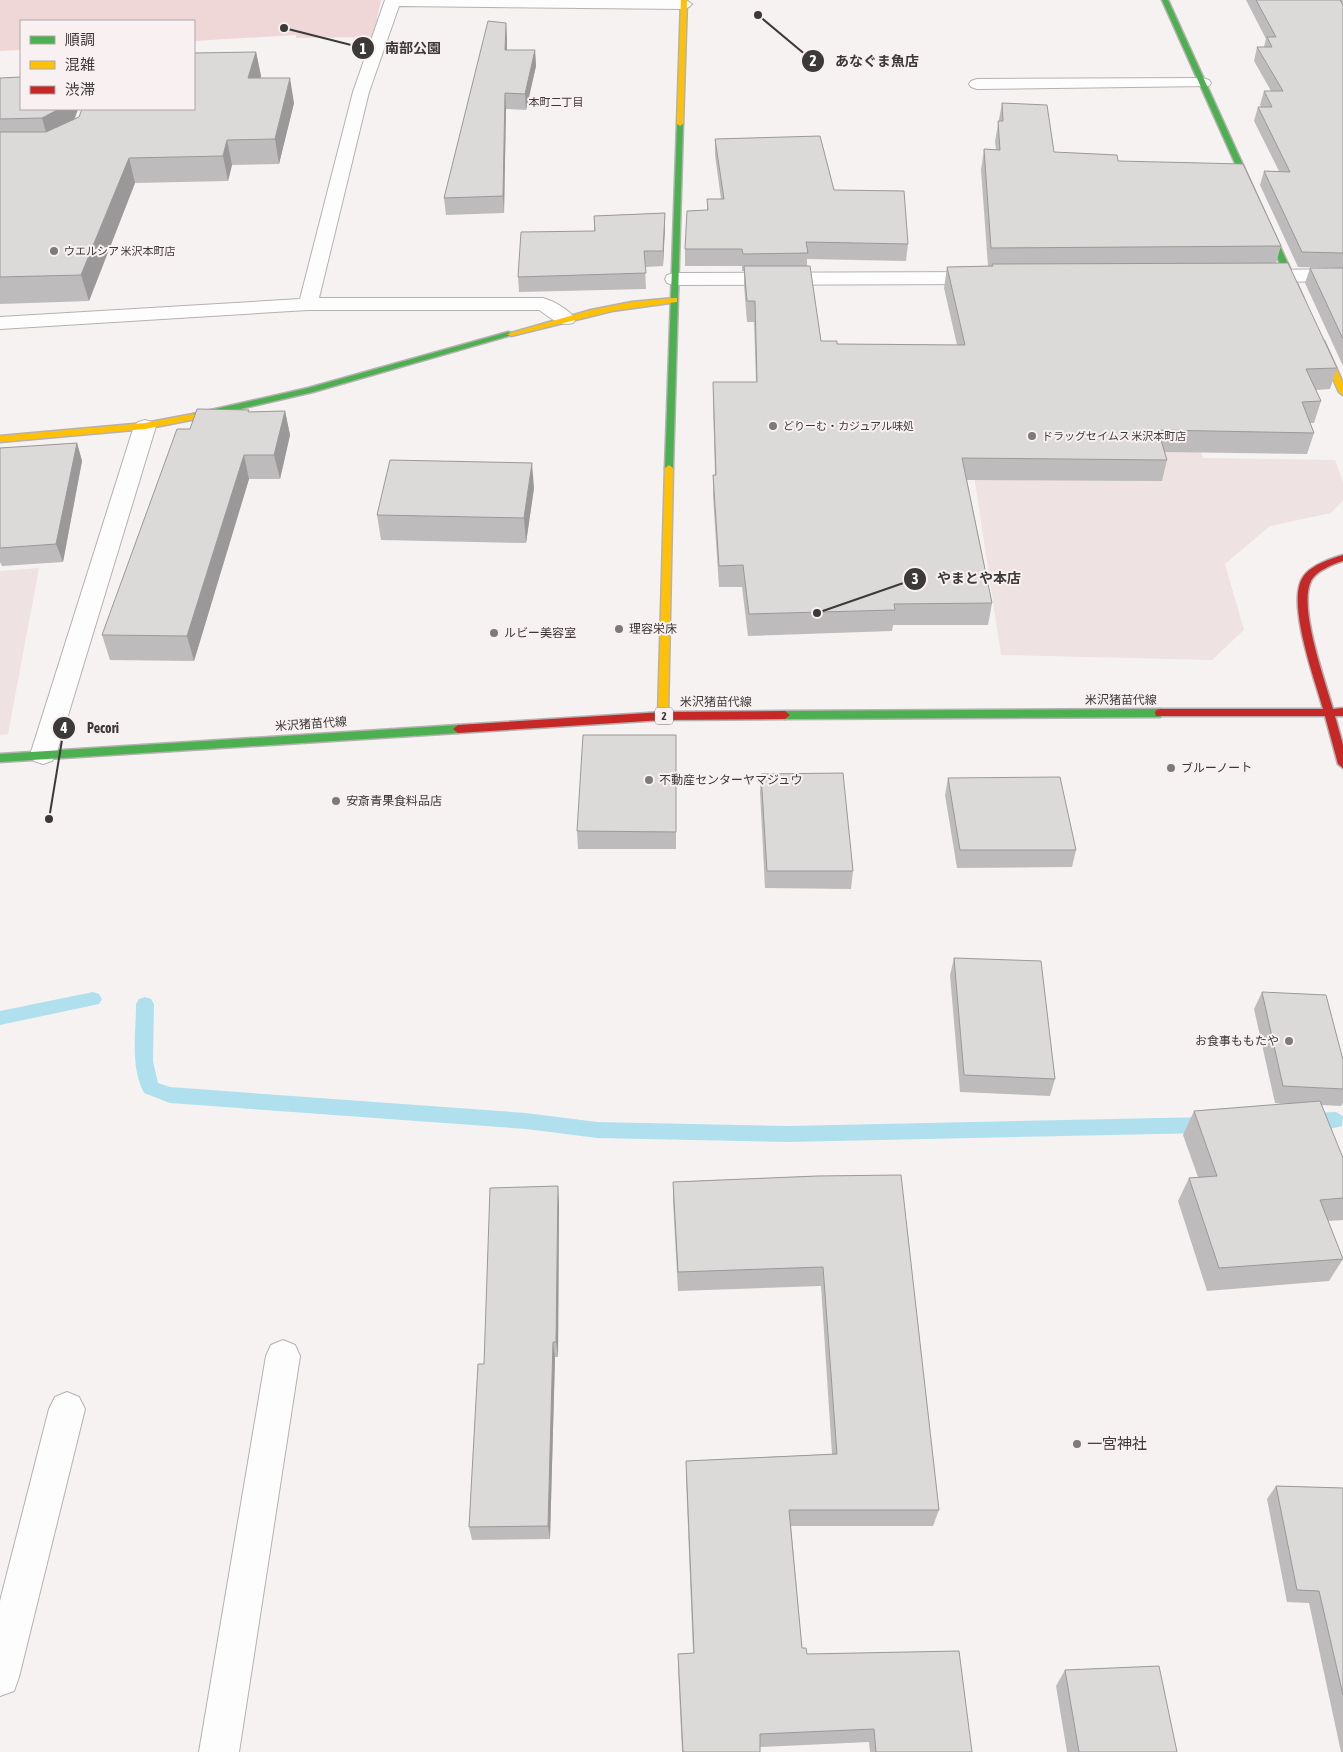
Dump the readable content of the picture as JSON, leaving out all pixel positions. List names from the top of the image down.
{
  "streets": {
    "street": ["米沢猪苗代線", "2"]
  },
  "districts": ["本町二丁目"],
  "places": [
    "あなぐま魚店",
    "南部公園",
    "ウエルシア 米沢本町店",
    "どりーむ・カジュアル味処",
    "ドラッグセイムス 米沢本町店",
    "やまとや本店",
    "理容栄床",
    "ルビー美容室",
    "ブルーノート",
    "不動産センターヤマジュウ",
    "安斎青果食料品店",
    "Pecori",
    "お食事ももたや",
    "一宮神社"
  ],
  "legend": ["順調", "混雑", "渋滞"]
}
